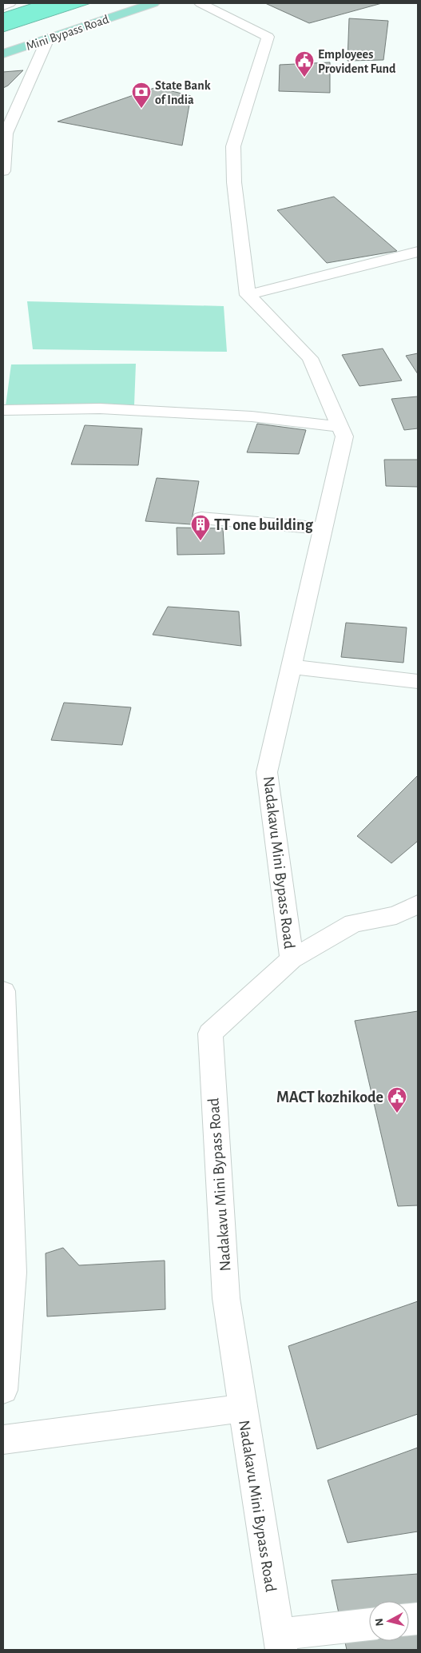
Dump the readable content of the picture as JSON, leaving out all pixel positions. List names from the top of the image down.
{
  "streets": {
    "main road": ["Mini Bypass Road"],
    "street": ["Nadakavu Mini Bypass Road"]
  },
  "places": {
    "public building": ["Employees Provident Fund", "MACT kozhikode"],
    "bank": ["State Bank of India"],
    "building": ["TT one building"]
  },
  "north": "left"
}
